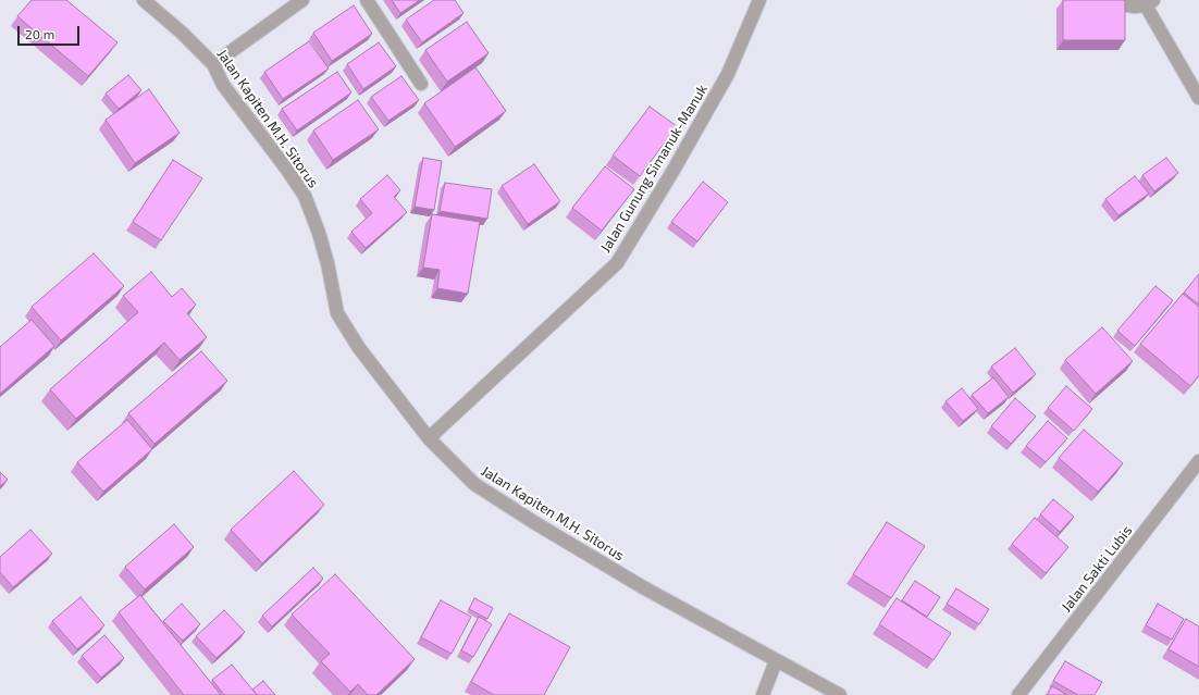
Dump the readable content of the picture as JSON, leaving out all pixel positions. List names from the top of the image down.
{
  "streets": {
    "street": ["Jalan Kapiten M.H. Sitorus", "Jalan Gunung Simanuk-Manuk", "Jalan Sakti Lubis"]
  },
  "crossings": [
    ["Jalan Kapiten M.H. Sitorus", "Jalan Gunung Simanuk-Manuk"]
  ],
  "scale_bar": "20 m"
}
